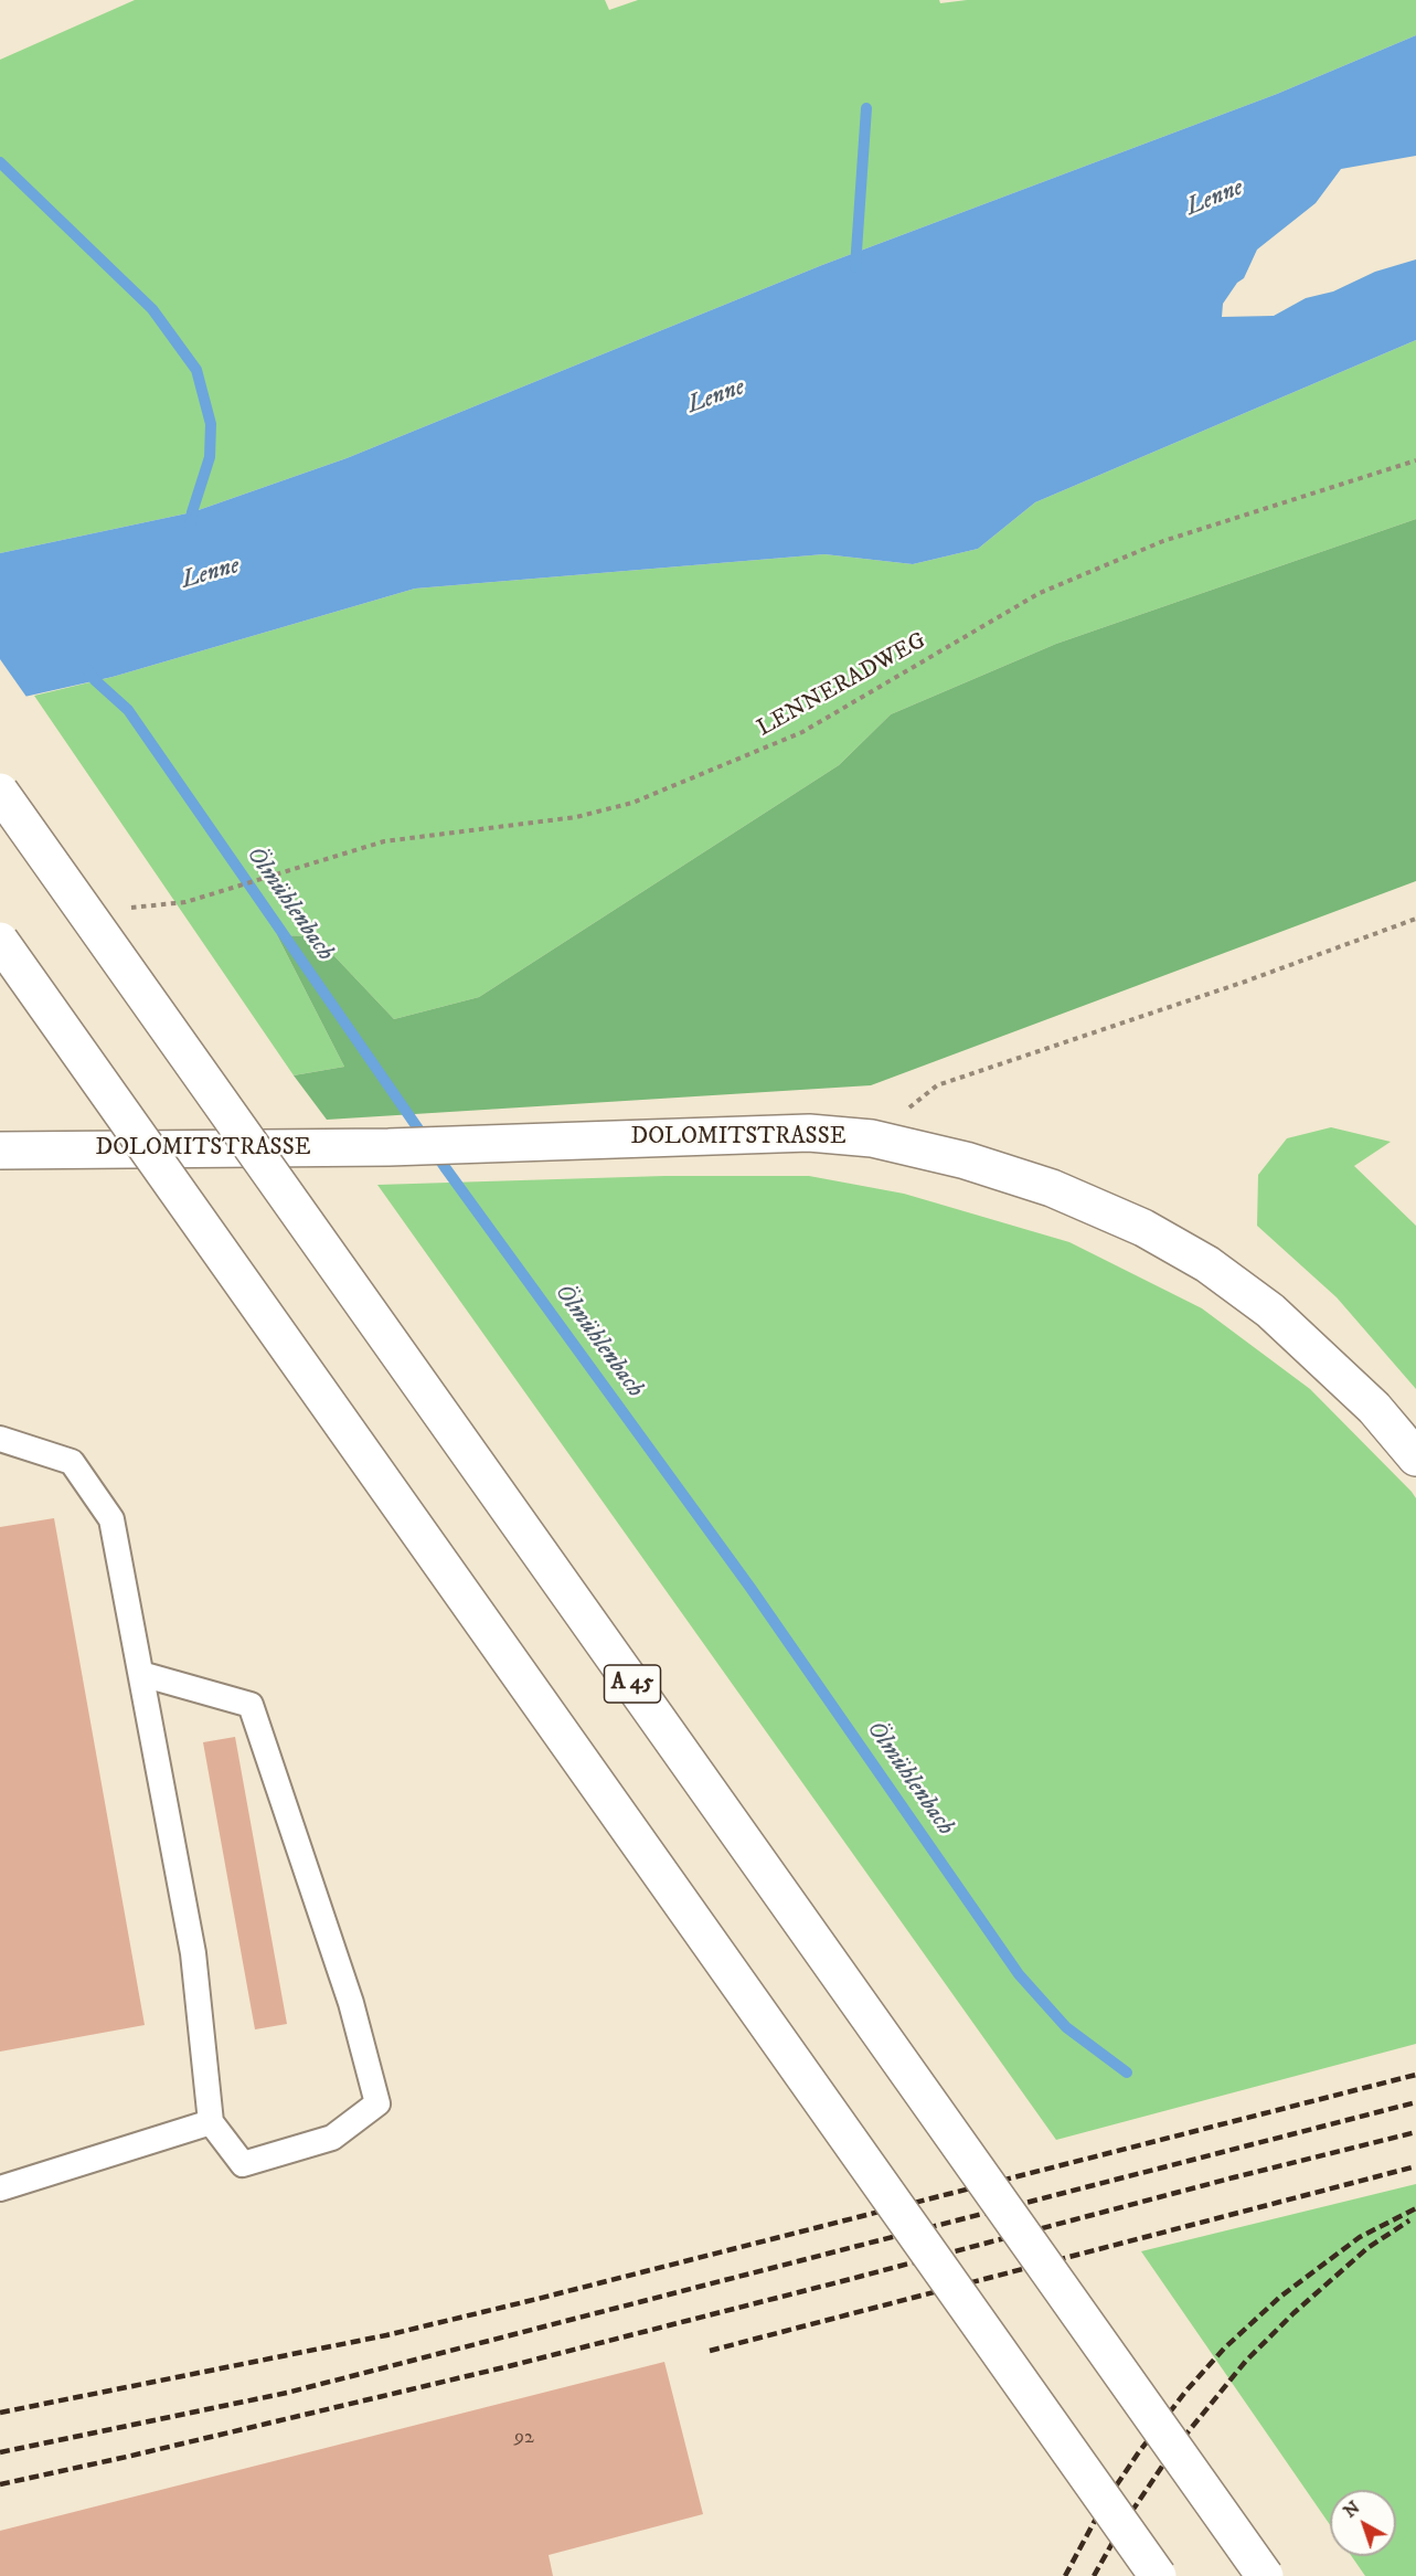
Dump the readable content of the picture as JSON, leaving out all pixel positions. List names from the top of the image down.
{
  "streets": {
    "main road": ["DOLOMITSTRASSE", "A 45"],
    "path": ["LENNERADWEG"]
  },
  "water": ["Lenne", "Ölmühlenbach"],
  "house_numbers": ["92"],
  "north": "top left"
}
